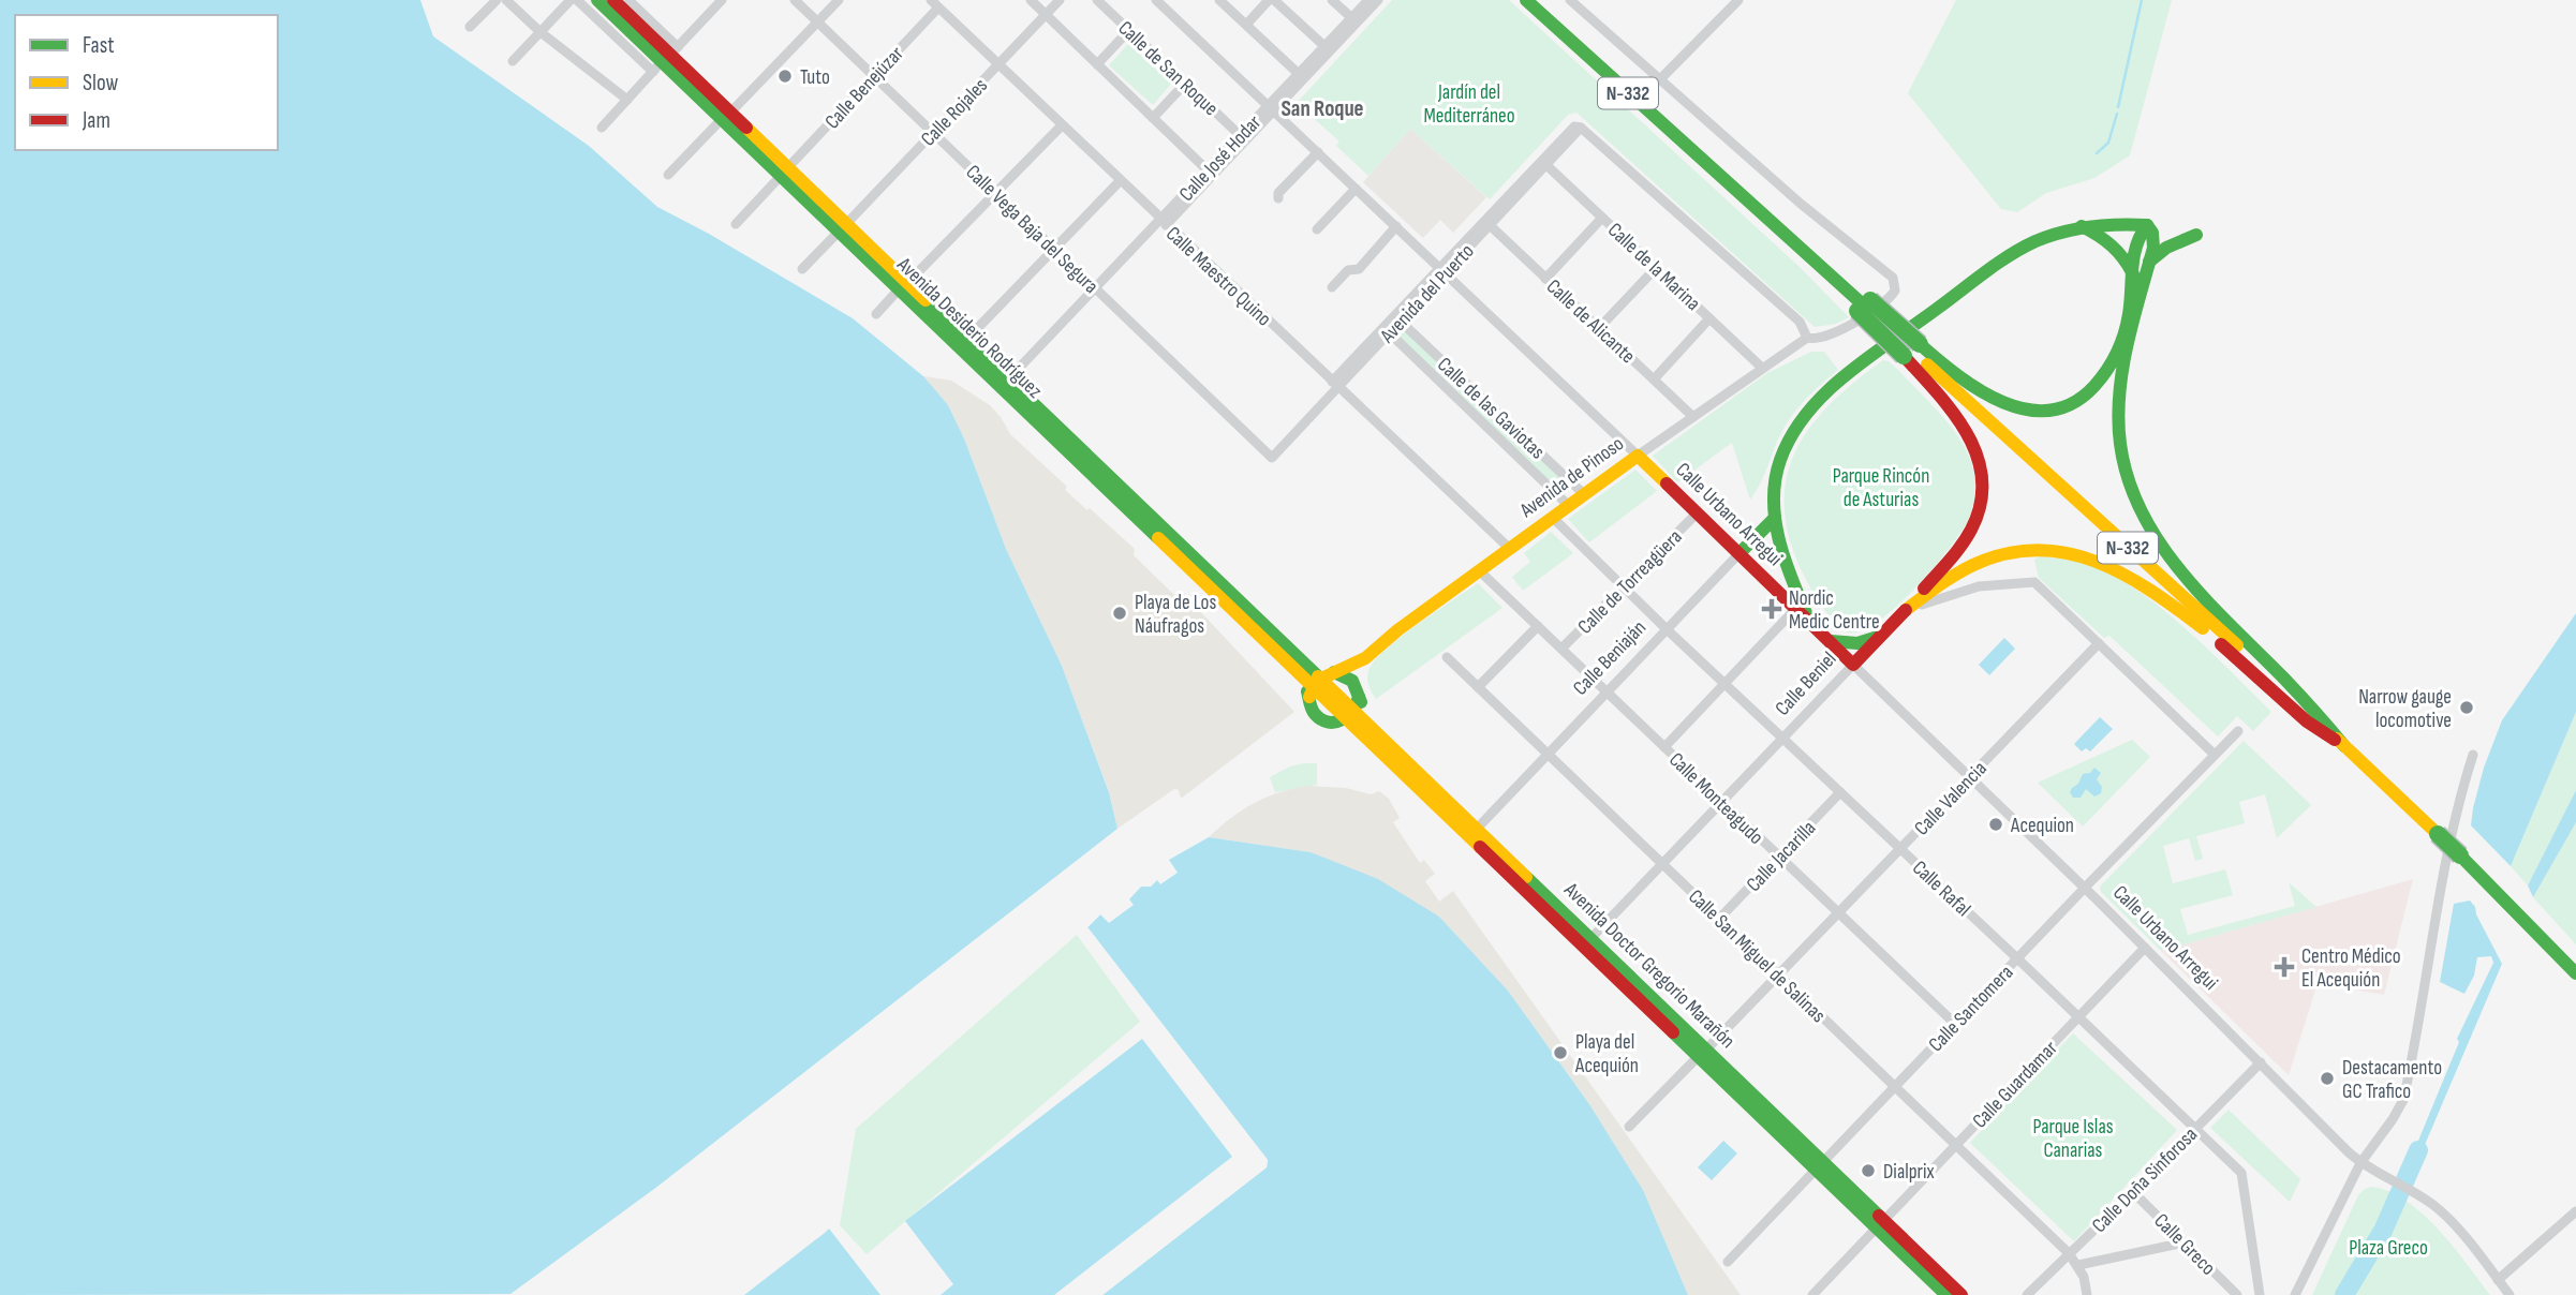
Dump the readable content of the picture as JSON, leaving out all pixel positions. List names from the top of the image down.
{
  "streets": {
    "main road": [
      "N-332",
      "Avenida Desiderio Rodríguez",
      "Avenida de Pinoso",
      "Calle Urbano Arregui",
      "Calle Beniaján",
      "Calle Beniel",
      "Avenida Doctor Gregorio Marañón"
    ],
    "street": [
      "Calle de San Roque",
      "Calle Benejúzar",
      "Calle Rojales",
      "Calle José Hodar",
      "Calle Vega Baja del Segura",
      "Calle de la Marina",
      "Calle Maestro Quino",
      "Avenida del Puerto",
      "Calle de Alicante",
      "Calle de las Gaviotas",
      "Calle de Torreagüera",
      "Calle Monteagudo",
      "Calle Valencia",
      "Calle Jacarilla",
      "Calle Rafal",
      "Calle San Miguel de Salinas",
      "Calle Santomera",
      "Calle Guardamar",
      "Calle Doña Sinforosa",
      "Calle Greco"
    ]
  },
  "crossings": [
    ["Calle de San Roque", "Calle José Hodar"],
    ["Calle Benejúzar", "Calle Vega Baja del Segura"],
    ["Calle Benejúzar", "Calle Maestro Quino"],
    ["Calle Benejúzar", "Avenida Desiderio Rodríguez"],
    ["Calle Rojales", "Calle Vega Baja del Segura"],
    ["Calle Rojales", "Calle Maestro Quino"],
    ["Calle Rojales", "Avenida Desiderio Rodríguez"],
    ["Calle José Hodar", "Calle Vega Baja del Segura"],
    ["Calle José Hodar", "Calle Maestro Quino"],
    ["Calle José Hodar", "Avenida Desiderio Rodríguez"],
    ["Calle José Hodar", "Calle Urbano Arregui"],
    ["Calle Vega Baja del Segura", "Avenida del Puerto"],
    ["Calle de la Marina", "Avenida del Puerto"],
    ["Calle de la Marina", "Avenida de Pinoso"],
    ["Calle Maestro Quino", "Avenida del Puerto"],
    ["Calle Maestro Quino", "Avenida de Pinoso"],
    ["Avenida del Puerto", "Calle de Alicante"],
    ["Avenida del Puerto", "Calle de las Gaviotas"],
    ["Avenida del Puerto", "Calle Urbano Arregui"],
    ["Calle de Alicante", "Avenida de Pinoso"],
    ["Avenida Desiderio Rodríguez", "Avenida de Pinoso"],
    ["Avenida Desiderio Rodríguez", "Avenida Doctor Gregorio Marañón"],
    ["Calle de las Gaviotas", "Avenida de Pinoso"],
    ["Avenida de Pinoso", "Calle Urbano Arregui"],
    ["Avenida de Pinoso", "Calle Monteagudo"],
    ["Avenida de Pinoso", "Calle Rafal"],
    ["Avenida de Pinoso", "Avenida Doctor Gregorio Marañón"],
    ["Calle Urbano Arregui", "Calle de Torreagüera"],
    ["Calle Urbano Arregui", "Calle Beniaján"],
    ["Calle Urbano Arregui", "Calle Beniel"],
    ["Calle Urbano Arregui", "Calle Valencia"],
    ["Calle Urbano Arregui", "Calle Santomera"],
    ["Calle Urbano Arregui", "Calle Guardamar"],
    ["Calle Urbano Arregui", "Calle Doña Sinforosa"],
    ["Calle de Torreagüera", "Calle Monteagudo"],
    ["Calle de Torreagüera", "Calle Rafal"],
    ["Calle Beniaján", "Calle Monteagudo"],
    ["Calle Beniaján", "Calle Rafal"],
    ["Calle Beniaján", "Calle San Miguel de Salinas"],
    ["Calle Beniaján", "Avenida Doctor Gregorio Marañón"],
    ["Calle Beniel", "Calle Monteagudo"],
    ["Calle Beniel", "Calle Valencia"],
    ["Calle Beniel", "Calle Rafal"],
    ["Calle Beniel", "Calle San Miguel de Salinas"],
    ["Calle Beniel", "Avenida Doctor Gregorio Marañón"],
    ["Calle Monteagudo", "Calle Valencia"],
    ["Calle Monteagudo", "Calle Jacarilla"],
    ["Calle Monteagudo", "Calle Santomera"],
    ["Calle Valencia", "Calle Rafal"],
    ["Calle Valencia", "Calle San Miguel de Salinas"],
    ["Calle Valencia", "Avenida Doctor Gregorio Marañón"],
    ["Calle Jacarilla", "Calle Rafal"],
    ["Calle Jacarilla", "Calle San Miguel de Salinas"],
    ["Calle Rafal", "Calle Santomera"],
    ["Calle Rafal", "Calle Guardamar"],
    ["Calle Rafal", "Calle Doña Sinforosa"],
    ["Calle San Miguel de Salinas", "Calle Santomera"],
    ["Calle San Miguel de Salinas", "Calle Guardamar"],
    ["Calle San Miguel de Salinas", "Calle Doña Sinforosa"],
    ["Avenida Doctor Gregorio Marañón", "Calle Santomera"],
    ["Avenida Doctor Gregorio Marañón", "Calle Guardamar"],
    ["Calle Doña Sinforosa", "Calle Greco"]
  ],
  "districts": ["San Roque"],
  "parks": [
    "Jardín del Mediterráneo",
    "Parque Rincón de Asturias",
    "Parque Islas Canarias",
    "Plaza Greco"
  ],
  "places": {
    "other": [
      "Tuto",
      "Playa de Los Náufragos",
      "Narrow gauge locomotive",
      "Acequion",
      "Playa del Acequión",
      "Destacamento GC Trafico",
      "Dialprix"
    ],
    "health": ["Nordic Medic Centre", "Centro Médico El Acequión"]
  },
  "legend": ["Fast", "Slow", "Jam"]
}
